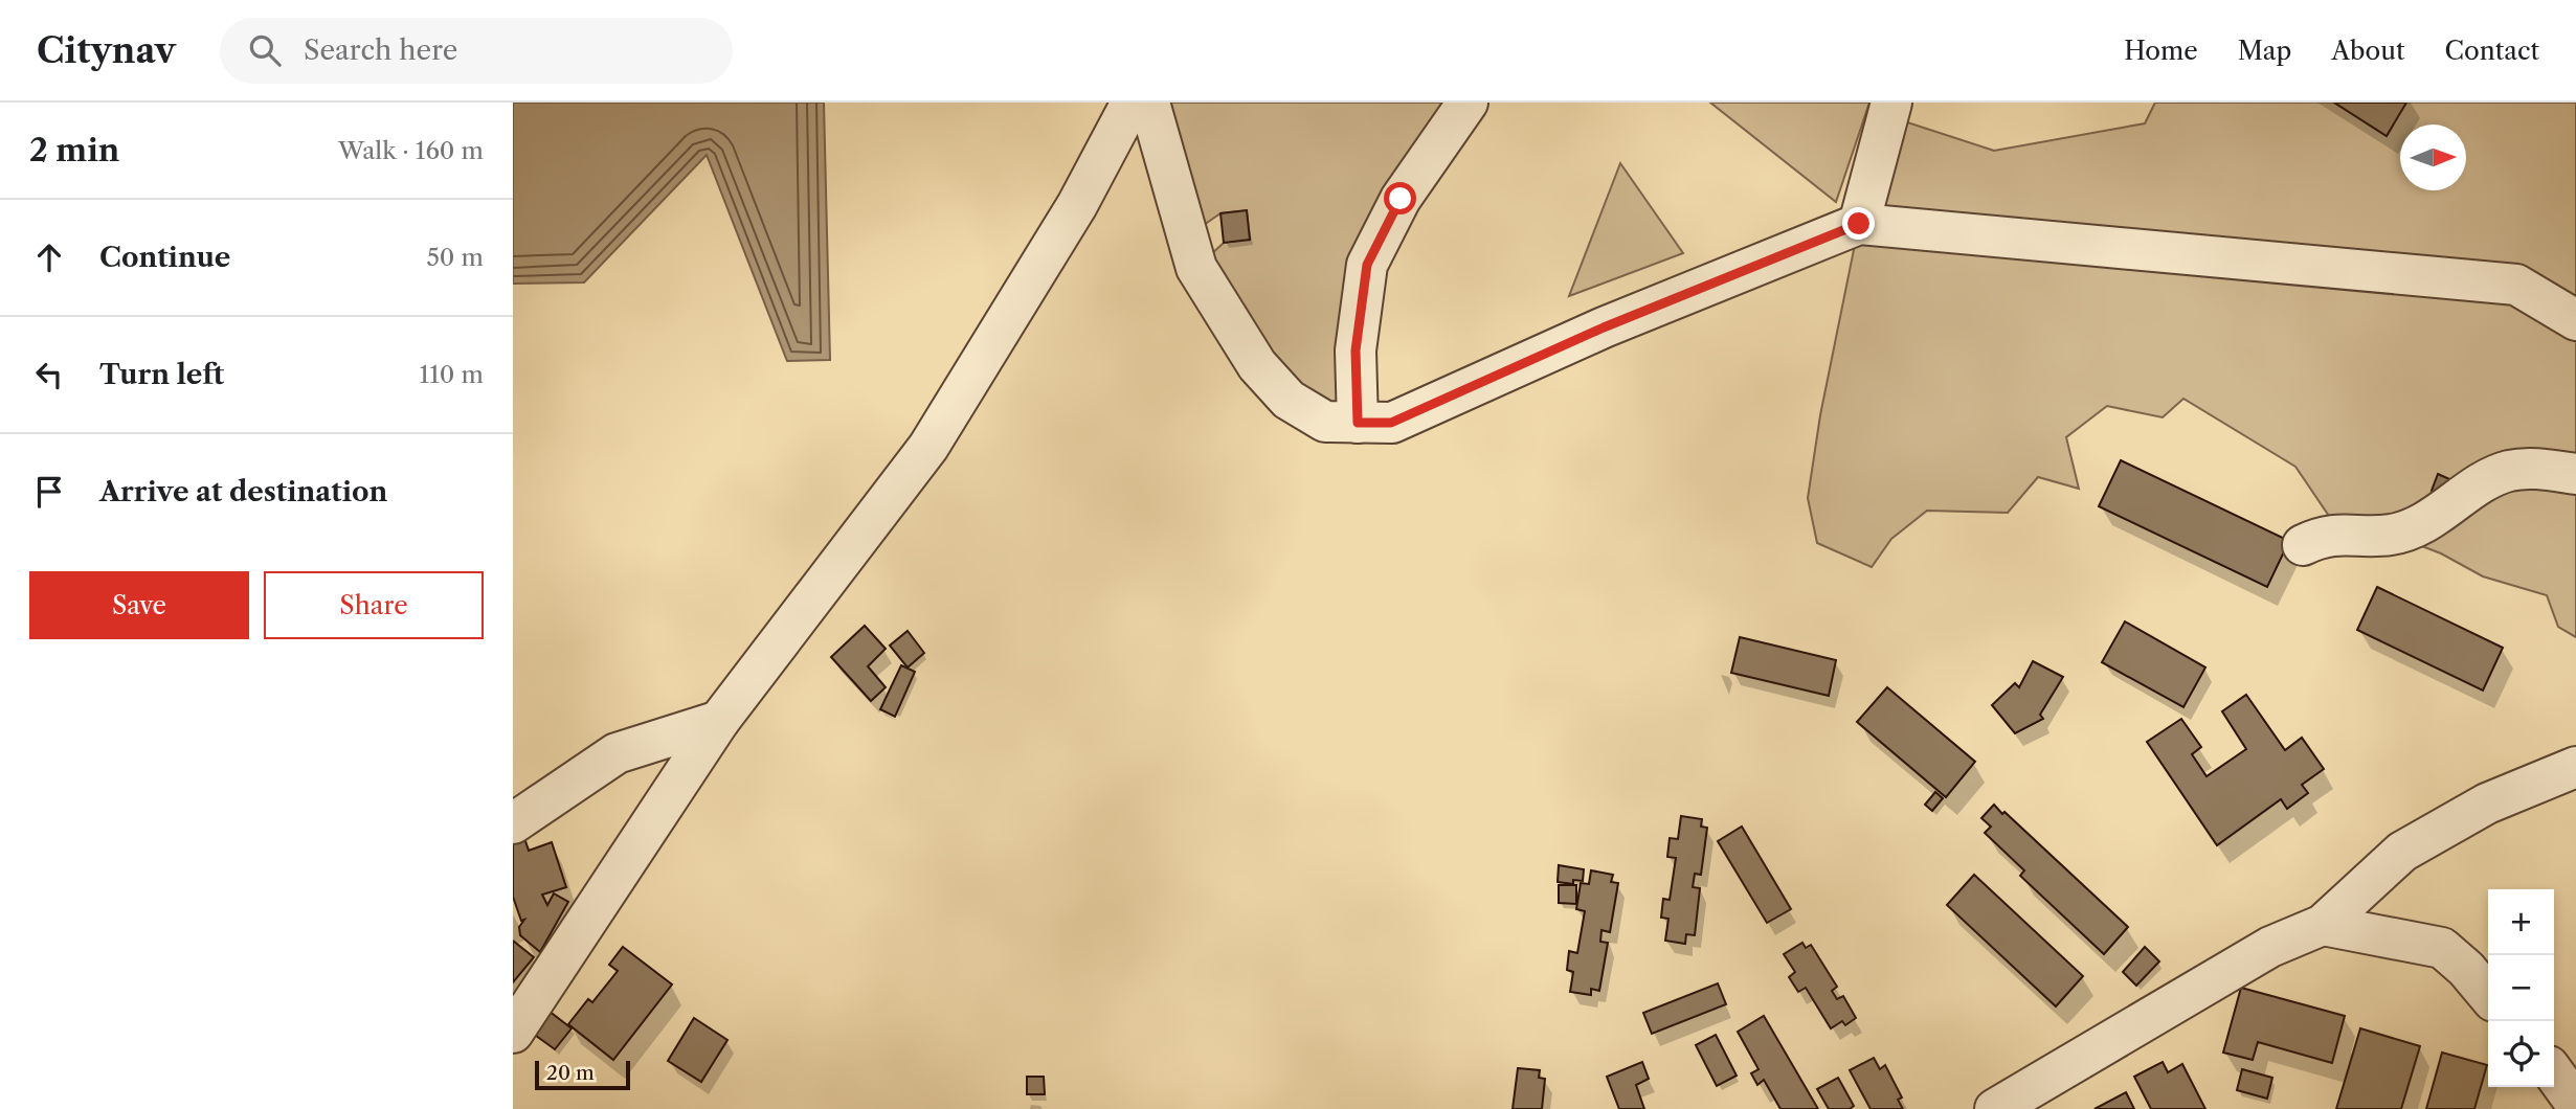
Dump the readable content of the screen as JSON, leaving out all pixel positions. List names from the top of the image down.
{
  "scale_bar": "20 m",
  "north": "right",
  "page": {
    "header": "Citynav",
    "search": "Search here",
    "nav": [
      "Home",
      "Map",
      "About",
      "Contact"
    ],
    "heading": ["2 min", "Walk · 160 m"],
    "list": [
      ["Continue", "50 m"],
      ["Turn left", "110 m"],
      "Arrive at destination"
    ],
    "buttons": ["Save", "Share"],
    "map_buttons": ["+", "−"],
    "scale": "20 m"
  }
}
